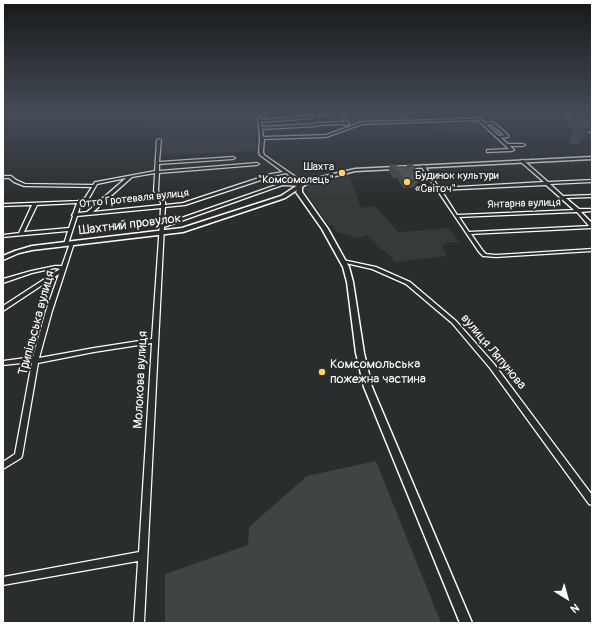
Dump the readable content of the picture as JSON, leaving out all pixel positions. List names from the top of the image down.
{
  "streets": {
    "street": [
      "Отто Гротеваля вулиця",
      "Янтарна вулиця",
      "Шахтний провулок",
      "Трипільська вулиця",
      "вулиця Ляпунова",
      "Молокова вулиця"
    ]
  },
  "crossings": [
    ["Отто Гротеваля вулиця", "Трипільська вулиця"],
    ["Отто Гротеваля вулиця", "Молокова вулиця"],
    ["Шахтний провулок", "Трипільська вулиця"],
    ["Шахтний провулок", "Молокова вулиця"]
  ],
  "places": ["Шахта \"Комсомолець\"", "Будинок культури «Світоч\"", "Комсомольська пожежна частина"],
  "north": "bottom right"
}
